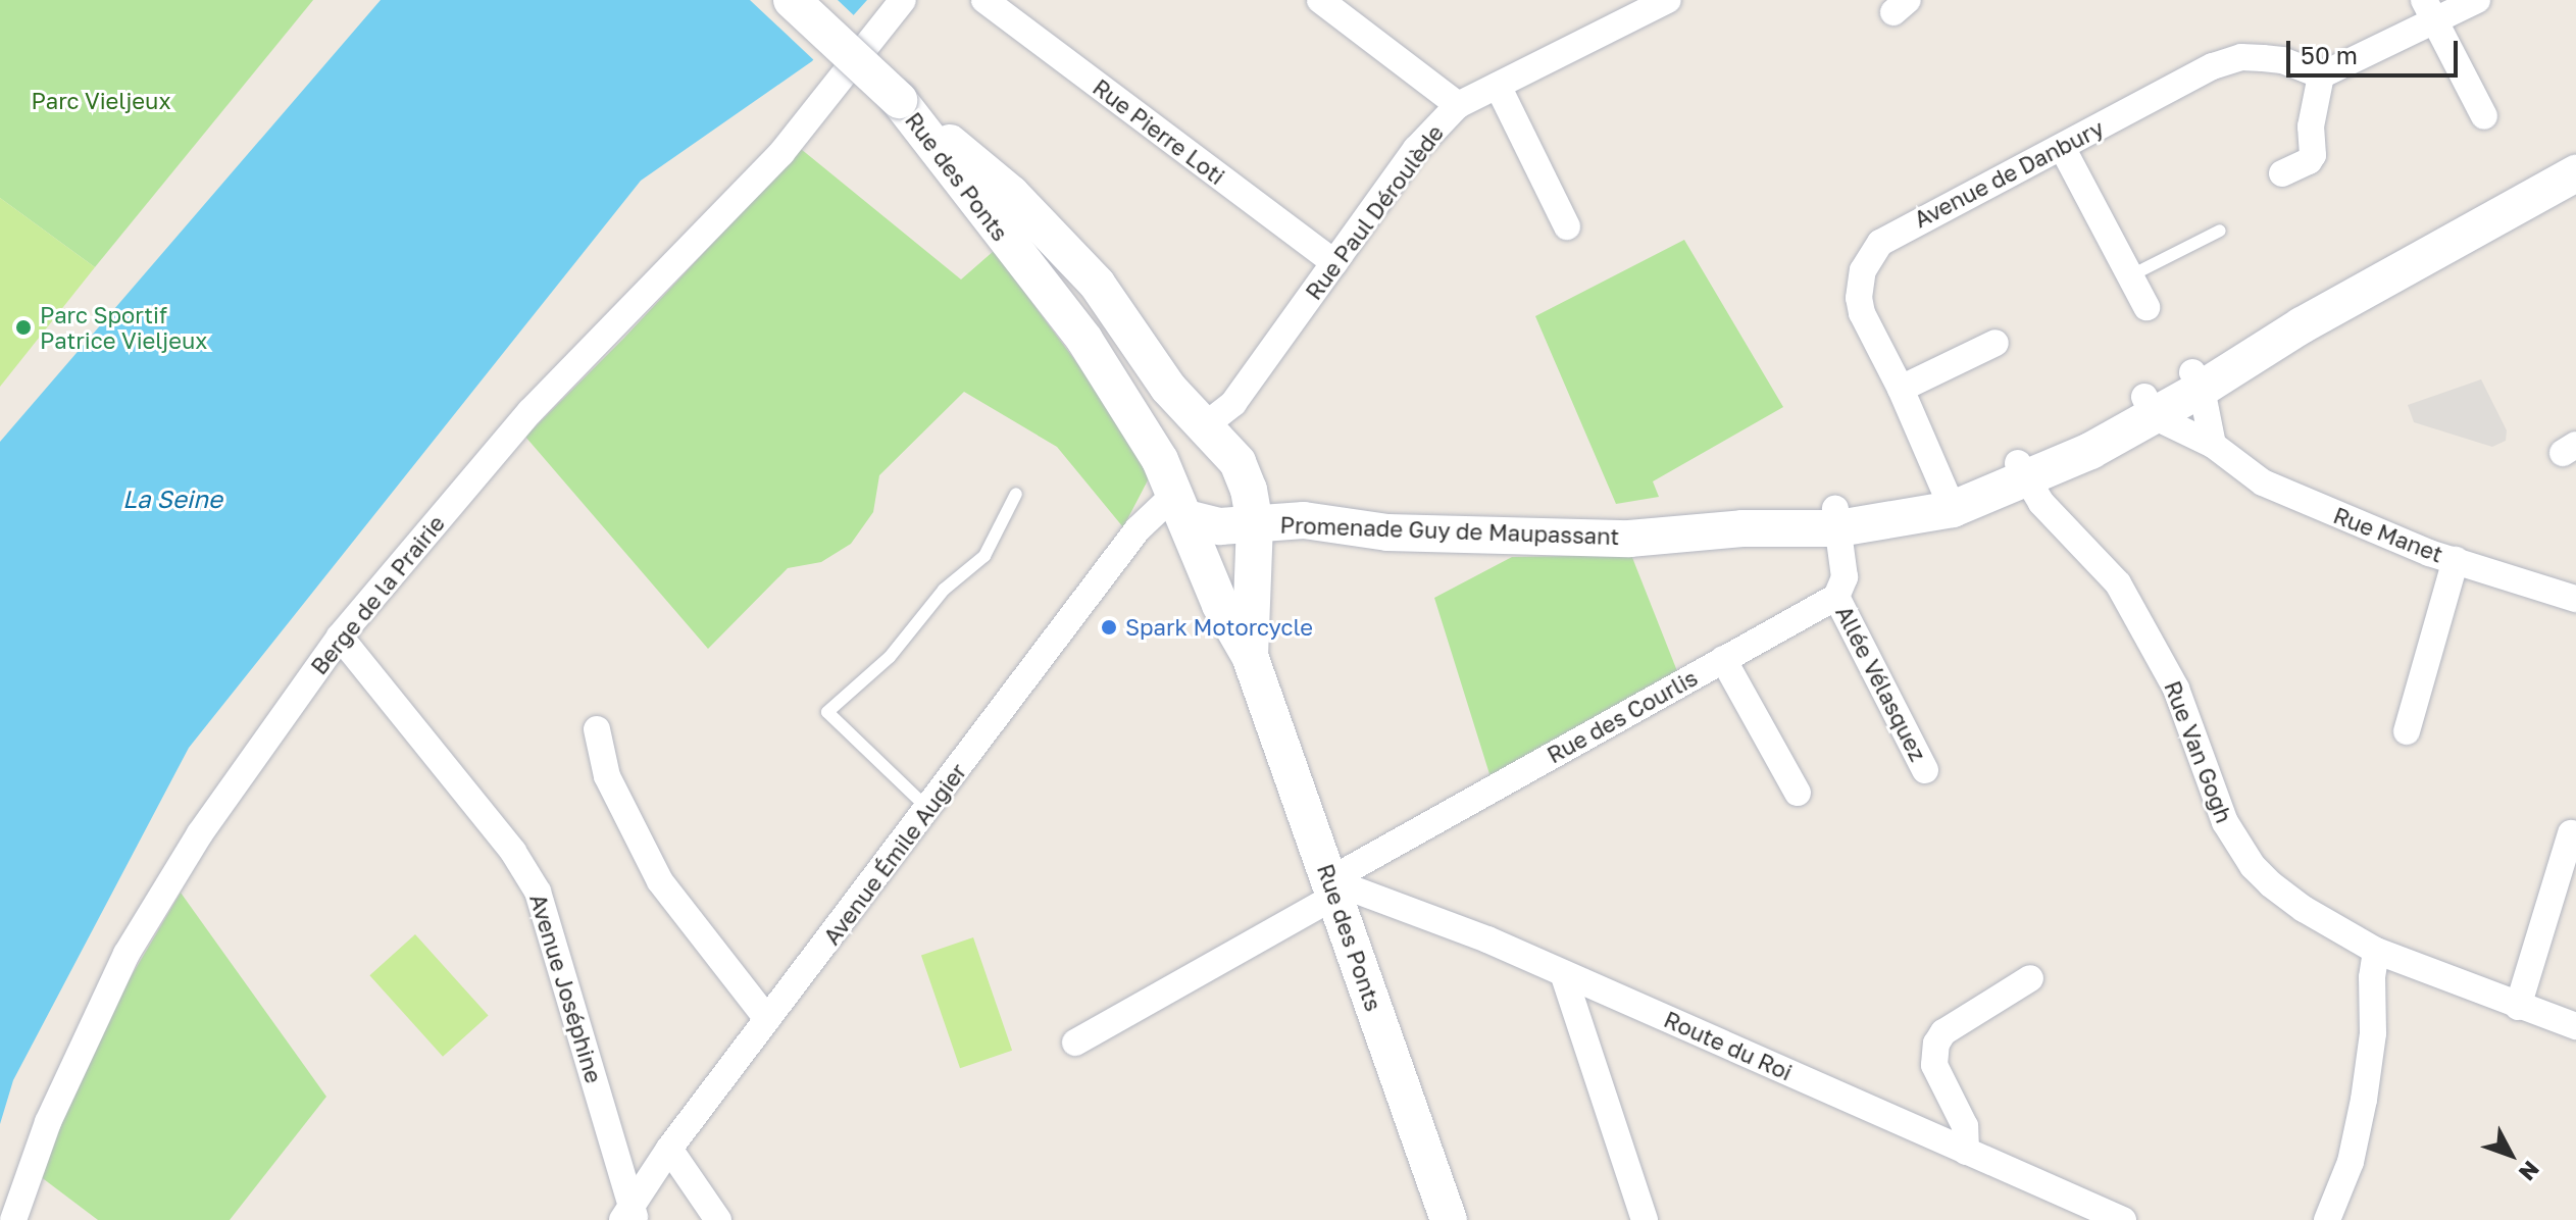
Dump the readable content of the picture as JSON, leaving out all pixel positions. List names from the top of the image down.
{
  "streets": {
    "main road": ["Rue des Ponts", "Promenade Guy de Maupassant"],
    "street": [
      "Rue Pierre Loti",
      "Avenue de Danbury",
      "Rue Paul Déroulède",
      "Rue Manet",
      "Berge de la Prairie",
      "Allée Vélasquez",
      "Rue des Courlis",
      "Rue Van Gogh",
      "Avenue Émile Augier",
      "Avenue Joséphine",
      "Route du Roi"
    ]
  },
  "crossings": [
    ["Rue Pierre Loti", "Rue Paul Déroulède"],
    ["Avenue de Danbury", "Promenade Guy de Maupassant"],
    ["Rue des Ponts", "Rue Paul Déroulède"],
    ["Rue des Ponts", "Promenade Guy de Maupassant"],
    ["Rue des Ponts", "Rue des Courlis"],
    ["Rue des Ponts", "Avenue Émile Augier"],
    ["Rue des Ponts", "Route du Roi"],
    ["Promenade Guy de Maupassant", "Rue Manet"],
    ["Promenade Guy de Maupassant", "Rue Van Gogh"],
    ["Promenade Guy de Maupassant", "Avenue Émile Augier"],
    ["Berge de la Prairie", "Avenue Joséphine"],
    ["Allée Vélasquez", "Rue des Courlis"],
    ["Rue des Courlis", "Route du Roi"],
    ["Avenue Émile Augier", "Avenue Joséphine"]
  ],
  "water": ["La Seine"],
  "parks": ["Parc Vieljeux"],
  "places": ["Parc Sportif Patrice Vieljeux", "Spark Motorcycle"],
  "scale_bar": "50 m",
  "north": "bottom right"
}
